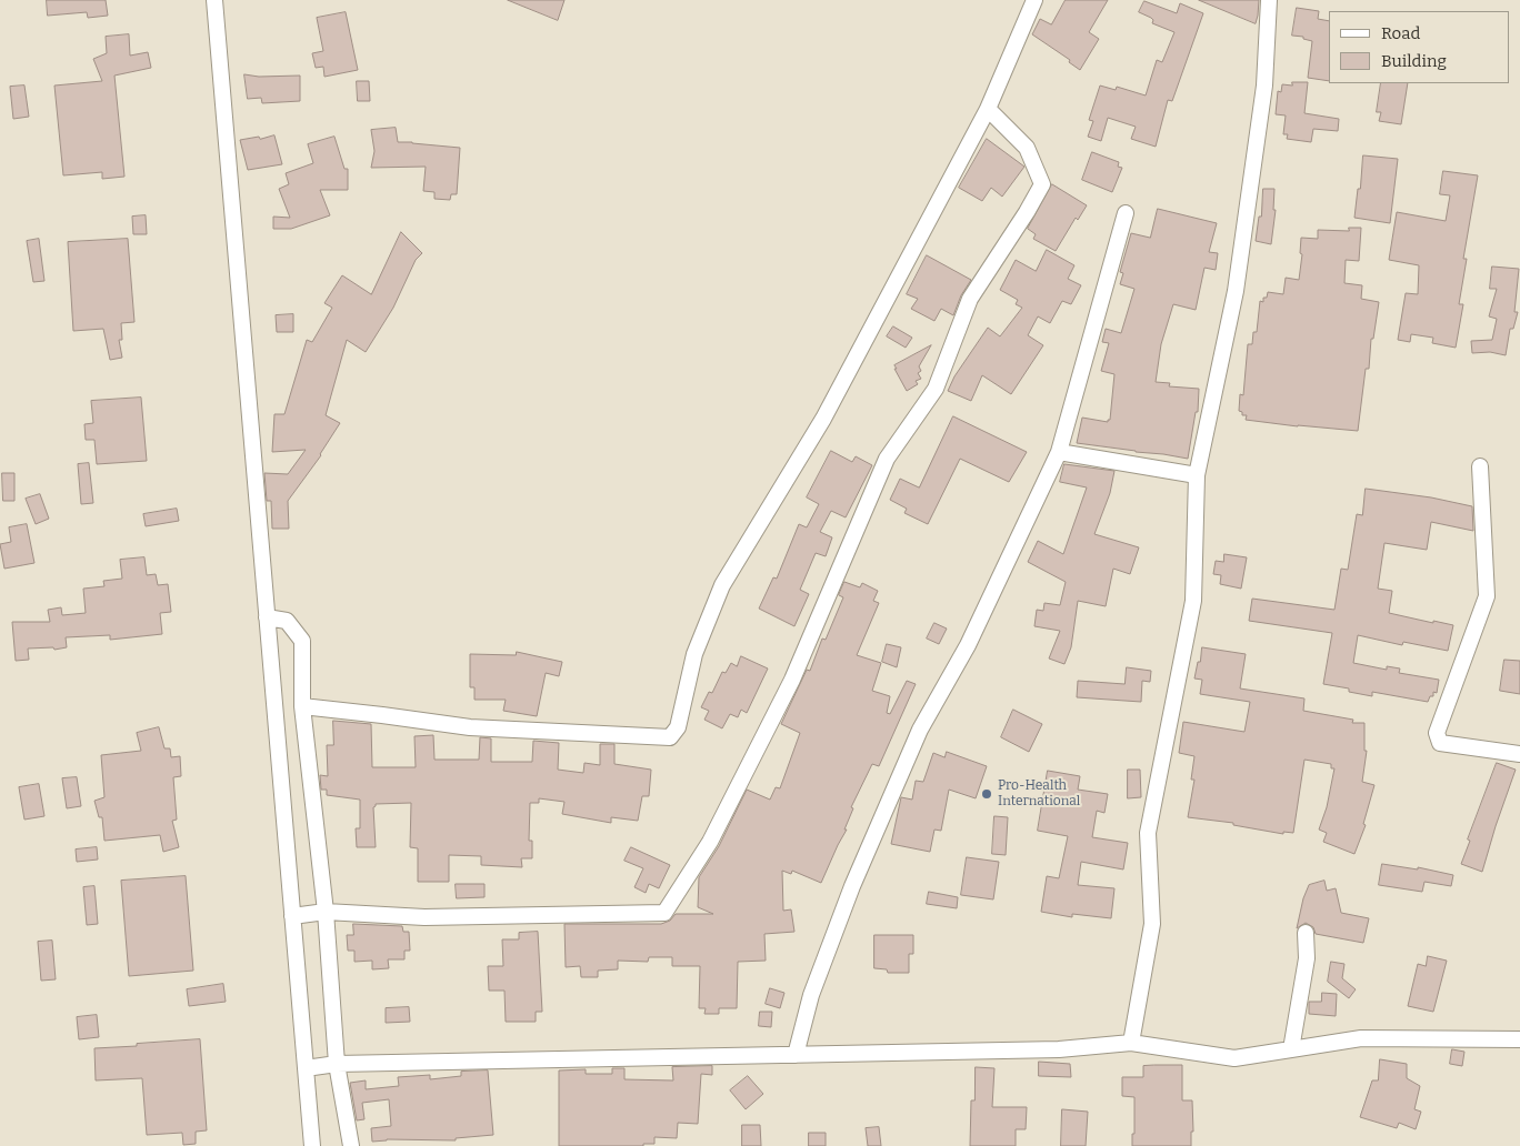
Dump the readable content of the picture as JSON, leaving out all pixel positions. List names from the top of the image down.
{
  "places": ["Pro-Health International"],
  "legend": ["Road", "Building"]
}
